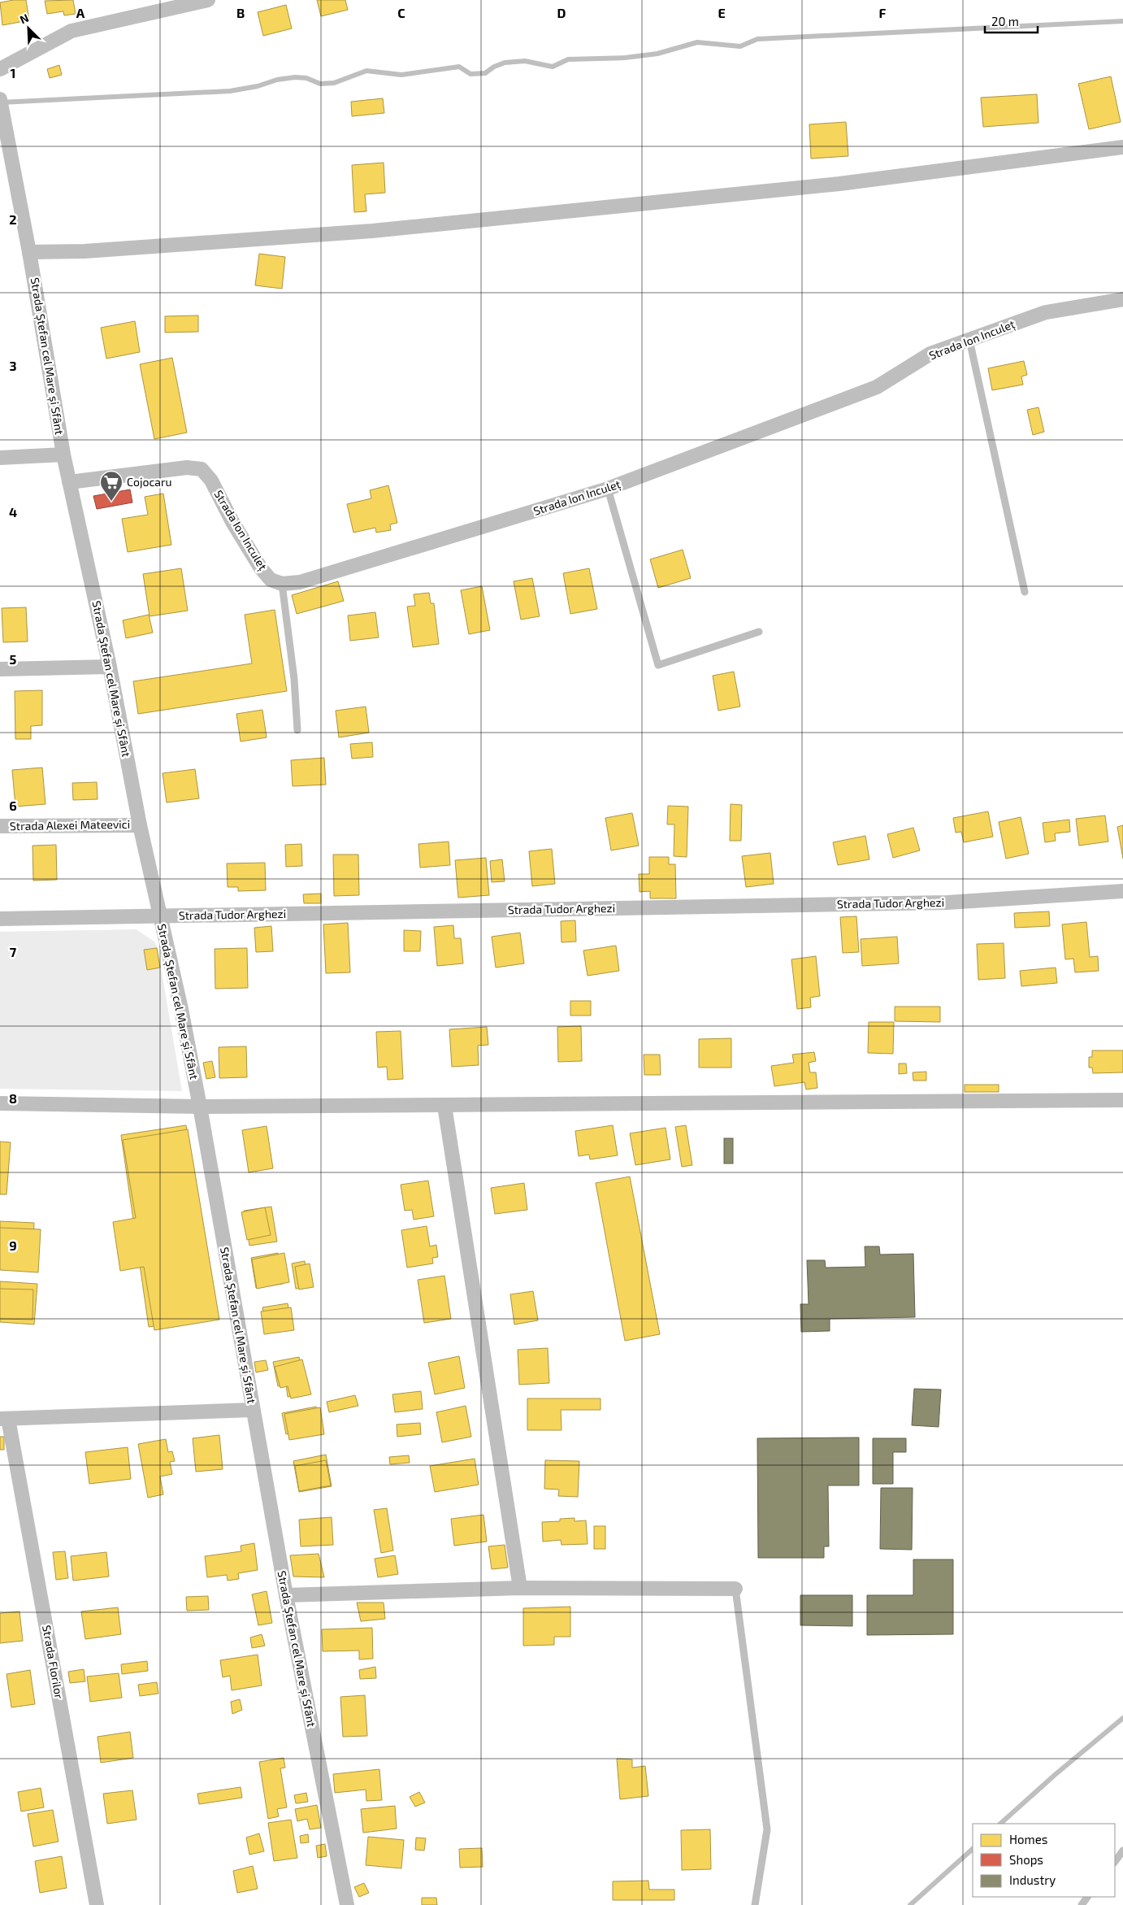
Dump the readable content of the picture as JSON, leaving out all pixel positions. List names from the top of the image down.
{
  "streets": {
    "street": [
      "Strada Ion Inculeț",
      "Strada Ștefan cel Mare și Sfânt",
      "Strada Alexei Mateevici",
      "Strada Tudor Arghezi",
      "Strada Florilor"
    ]
  },
  "crossings": [
    ["Strada Ion Inculeț", "Strada Ștefan cel Mare și Sfânt"],
    ["Strada Ștefan cel Mare și Sfânt", "Strada Alexei Mateevici"],
    ["Strada Ștefan cel Mare și Sfânt", "Strada Tudor Arghezi"]
  ],
  "places": {
    "supermarket": ["Cojocaru"]
  },
  "legend": ["Homes", "Shops", "Industry"],
  "scale_bar": "20 m",
  "north": "top left",
  "grid": {
    "columns": [
      "A",
      "B",
      "C",
      "D",
      "E",
      "F"
    ],
    "rows": [
      "1",
      "2",
      "3",
      "4",
      "5",
      "6",
      "7",
      "8",
      "9"
    ]
  }
}
